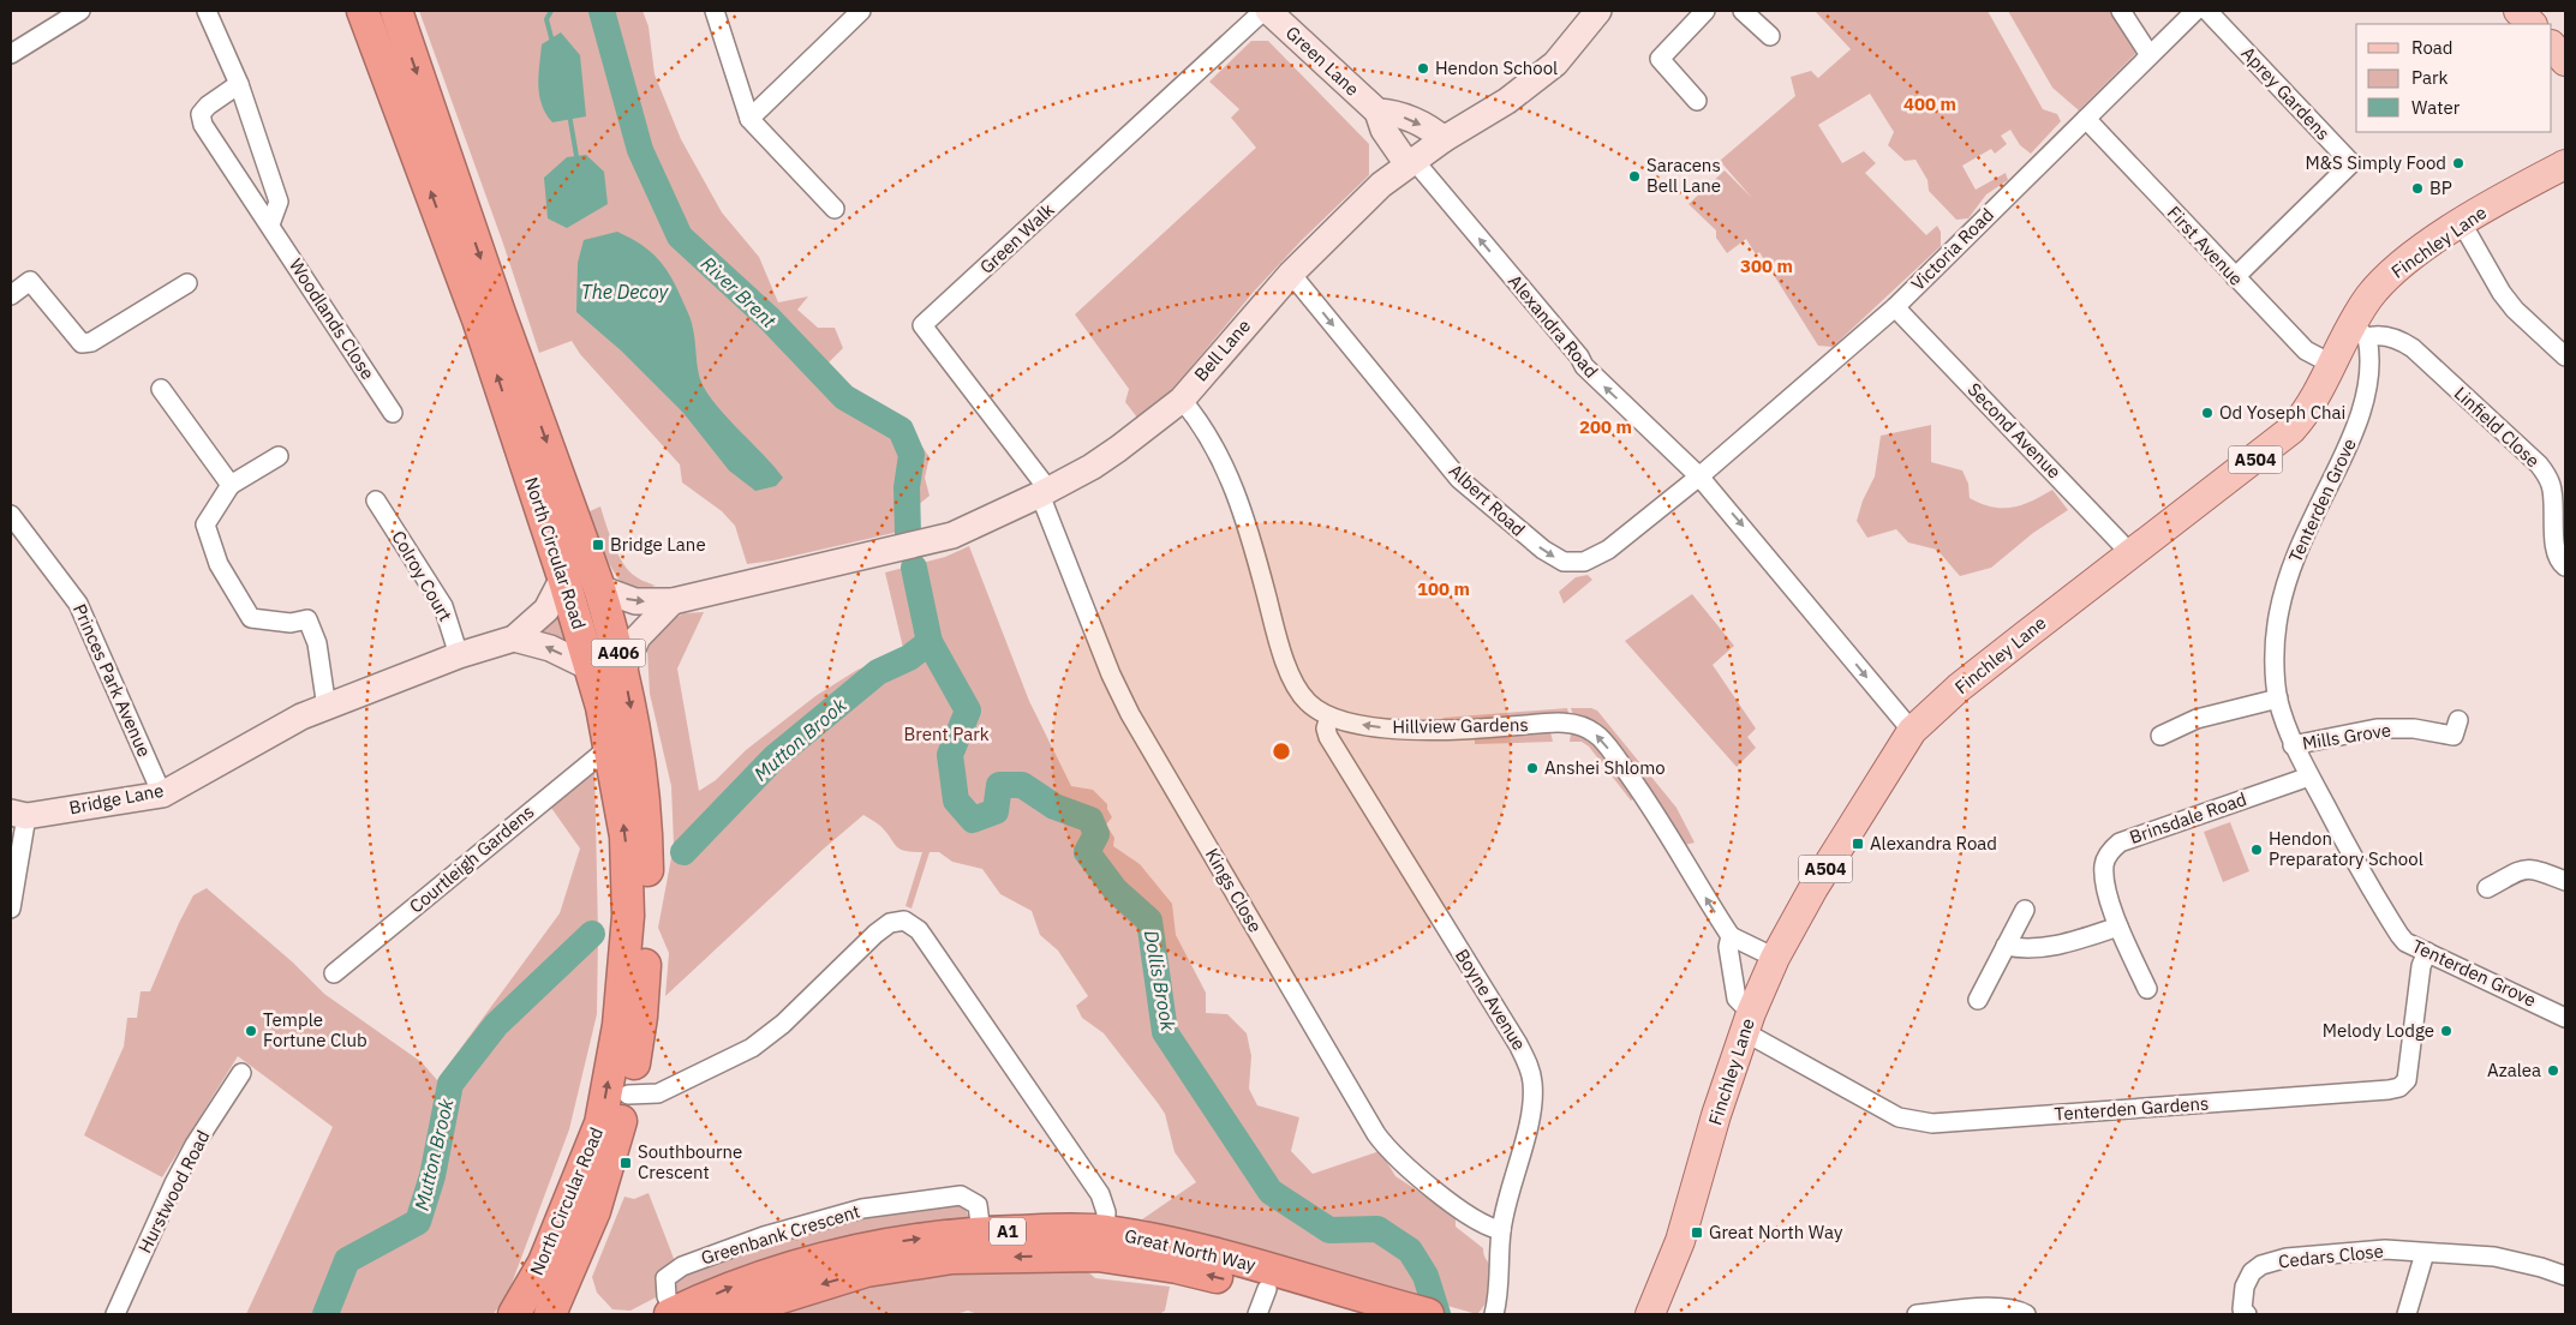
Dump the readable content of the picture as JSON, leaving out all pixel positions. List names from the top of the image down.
{
  "streets": {
    "highway": [
      "North Circular Road",
      "A406",
      "A1",
      "Great North Way"
    ],
    "main road": ["Finchley Lane", "A504"],
    "street": [
      "Green Lane",
      "Aprey Gardens",
      "Green Walk",
      "First Avenue",
      "Victoria Road",
      "Woodlands Close",
      "Alexandra Road",
      "Bell Lane",
      "Linfield Close",
      "Second Avenue",
      "Albert Road",
      "Tenterden Grove",
      "Colroy Court",
      "Princes Park Avenue",
      "Hillview Gardens",
      "Mills Grove",
      "Bridge Lane",
      "Brinsdale Road",
      "Courtleigh Gardens",
      "Kings Close",
      "Boyne Avenue",
      "Tenterden Gardens",
      "Hurstwood Road",
      "Cedars Close"
    ]
  },
  "crossings": [
    ["Green Lane", "Alexandra Road"],
    ["Green Lane", "Bell Lane"],
    ["Aprey Gardens", "First Avenue"],
    ["Green Walk", "Bell Lane"],
    ["Green Walk", "Kings Close"],
    ["Finchley Lane", "First Avenue"],
    ["Finchley Lane", "Alexandra Road"],
    ["Finchley Lane", "Linfield Close"],
    ["Finchley Lane", "Second Avenue"],
    ["Finchley Lane", "Tenterden Grove"],
    ["Finchley Lane", "Tenterden Gardens"],
    ["First Avenue", "Victoria Road"],
    ["Victoria Road", "Alexandra Road"],
    ["Victoria Road", "Second Avenue"],
    ["Victoria Road", "Albert Road"],
    ["Alexandra Road", "Bell Lane"],
    ["Alexandra Road", "Albert Road"],
    ["Bell Lane", "Albert Road"],
    ["Bell Lane", "Hillview Gardens"],
    ["Bell Lane", "Kings Close"],
    ["Linfield Close", "Tenterden Grove"],
    ["Tenterden Grove", "Mills Grove"],
    ["Tenterden Grove", "Brinsdale Road"],
    ["Tenterden Grove", "Tenterden Gardens"],
    ["North Circular Road", "Bridge Lane"],
    ["North Circular Road", "Courtleigh Gardens"],
    ["Colroy Court", "Bridge Lane"],
    ["Princes Park Avenue", "Bridge Lane"],
    ["Hillview Gardens", "Boyne Avenue"],
    ["Kings Close", "Boyne Avenue"]
  ],
  "one_way": ["Albert Road", "Hillview Gardens"],
  "water": [
    "The Decoy",
    "River Brent",
    "Mutton Brook",
    "Dollis Brook"
  ],
  "parks": ["Brent Park"],
  "places": {
    "other": [
      "Hendon School",
      "M&S Simply Food",
      "Saracens Bell Lane",
      "BP",
      "Od Yoseph Chai",
      "Anshei Shlomo",
      "Hendon Preparatory School",
      "Temple Fortune Club",
      "Melody Lodge",
      "Azalea"
    ],
    "transit": [
      "Bridge Lane",
      "Alexandra Road",
      "Southbourne Crescent",
      "Great North Way"
    ]
  },
  "legend": ["Road", "Park", "Water"],
  "rings": [
    "400 m",
    "300 m",
    "200 m",
    "100 m"
  ]
}
